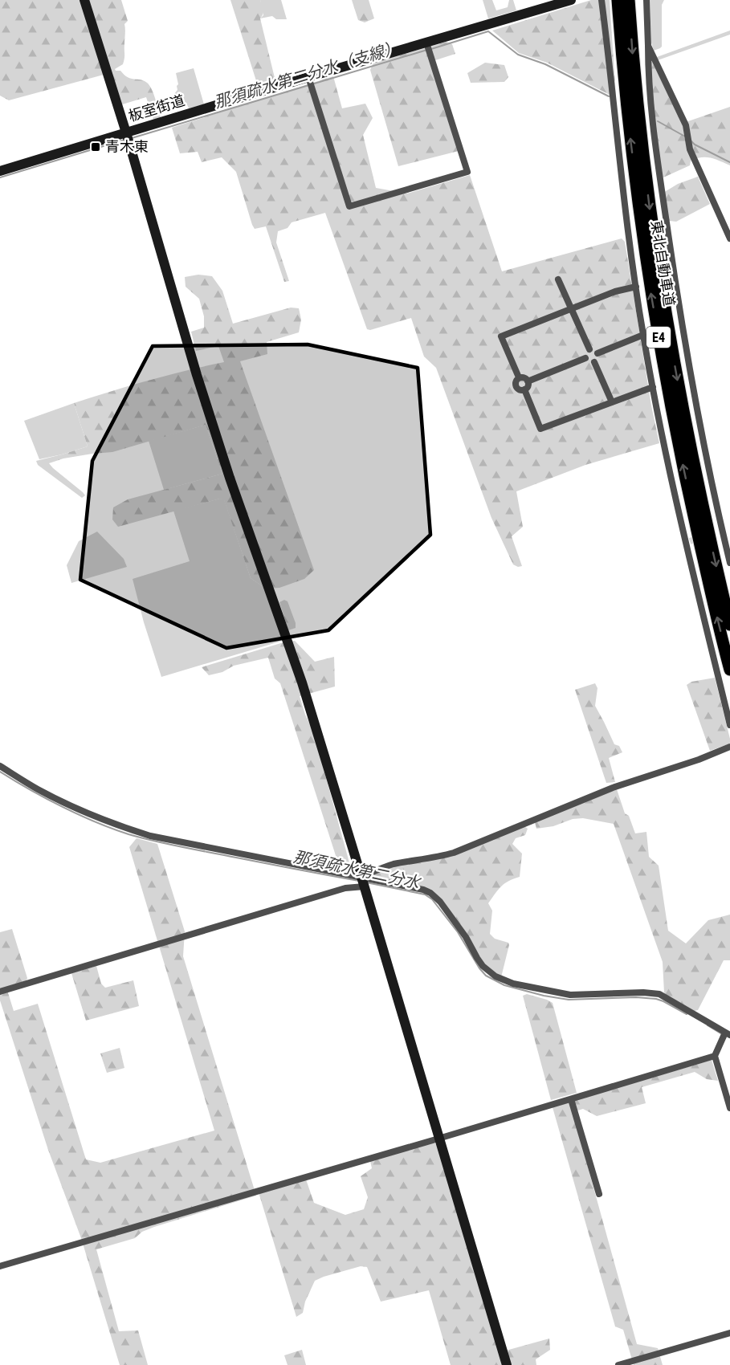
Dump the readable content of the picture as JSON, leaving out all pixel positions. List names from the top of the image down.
{
  "streets": {
    "highway": ["東北自動車道", "E4"],
    "street": ["板室街道"]
  },
  "water": ["那須疏水第二分水（支線）", "那須疏水第二分水"],
  "places": {
    "transit": ["青木東"]
  }
}
